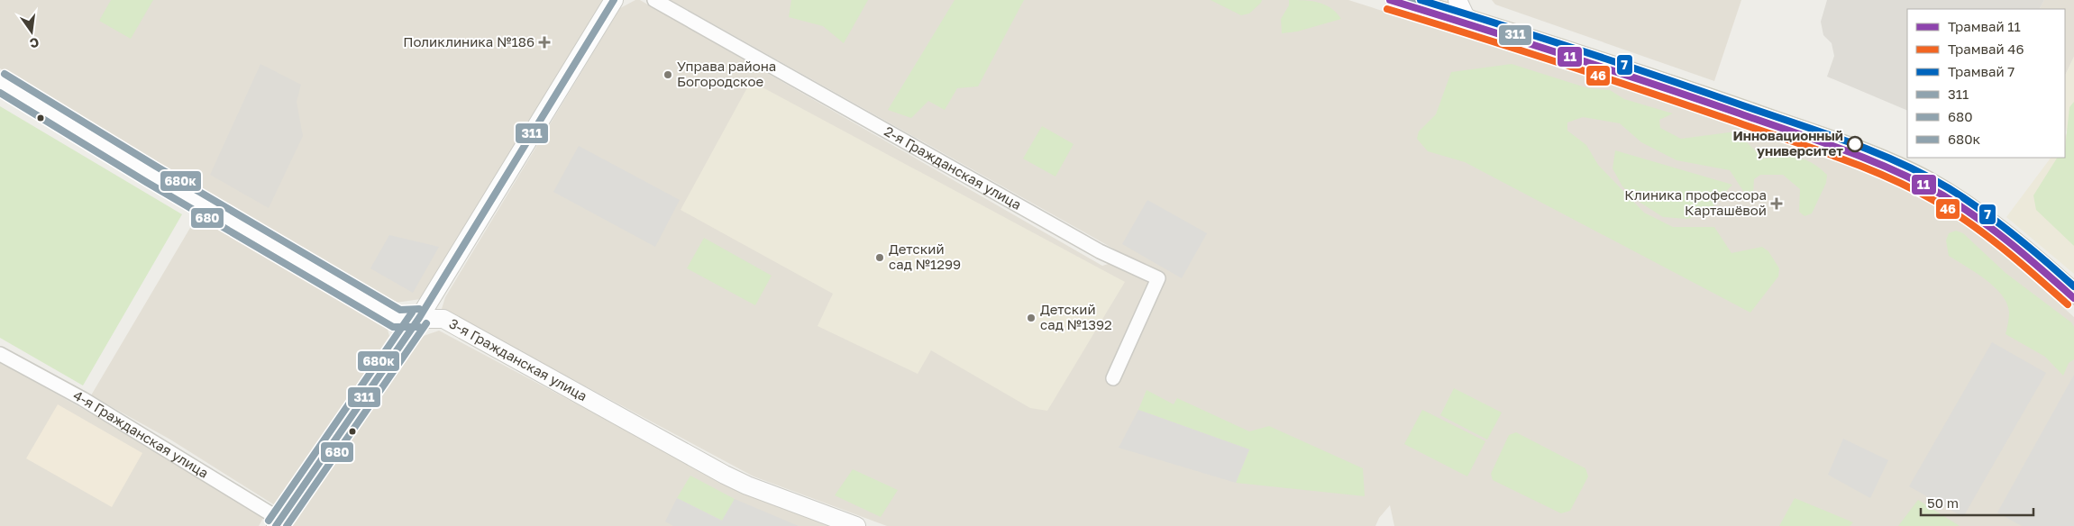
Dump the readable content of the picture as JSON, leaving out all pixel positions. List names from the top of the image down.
{
  "streets": {
    "street": ["2-я Гражданская улица", "3-я Гражданская улица", "4-я Гражданская улица"]
  },
  "places": {
    "health": ["Поликлиника №186", "Клиника профессора Карташёвой"],
    "other": [
      "Управа района Богородское",
      "Инновационный университет",
      "Детский сад №1299",
      "Детский сад №1392"
    ]
  },
  "lines": [
    "tram line 11",
    "tram line 7",
    "transit line 311",
    "tram line 46",
    "transit line 680к",
    "transit line 680"
  ],
  "legend": [
    "Трамвай 11",
    "Трамвай 46",
    "Трамвай 7",
    "311",
    "680",
    "680к"
  ],
  "scale_bar": "50 m",
  "north": "bottom"
}
